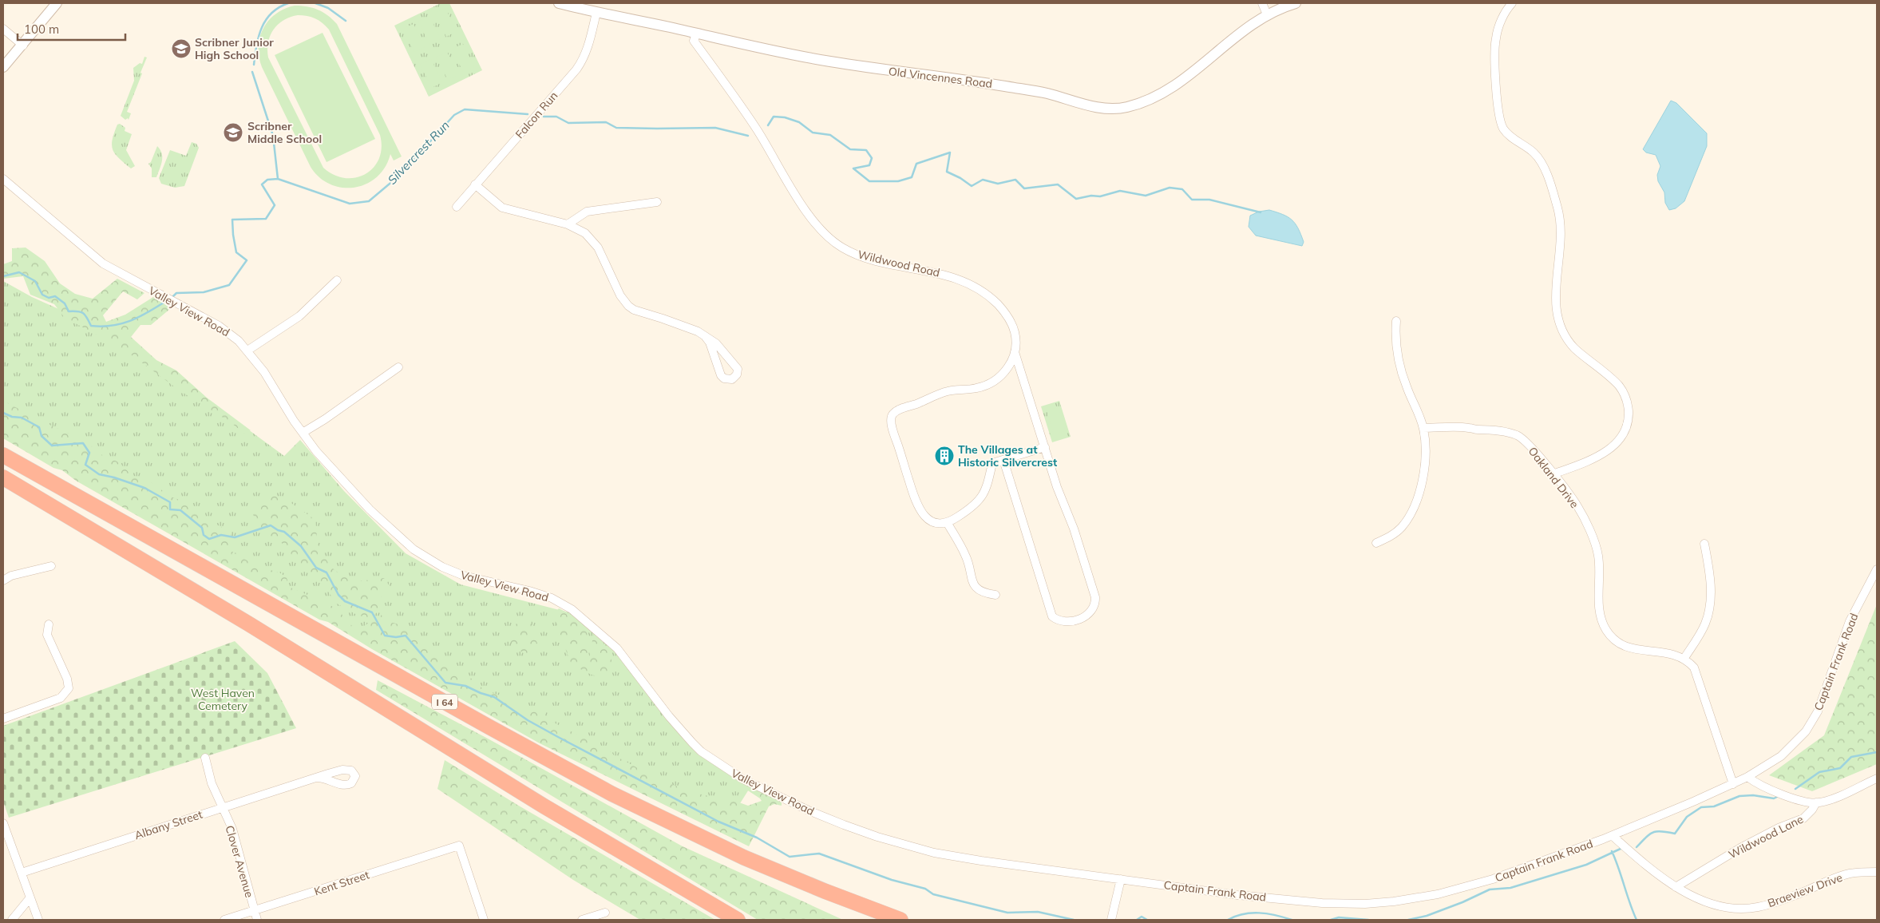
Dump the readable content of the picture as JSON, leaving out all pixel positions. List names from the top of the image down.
{
  "streets": {
    "highway": ["I 64"],
    "street": [
      "Old Vincennes Road",
      "Falcon Run",
      "Wildwood Road",
      "Valley View Road",
      "Oakland Drive",
      "Captain Frank Road",
      "Albany Street",
      "Wildwood Lane",
      "Clover Avenue",
      "Kent Street",
      "Braeview Drive"
    ]
  },
  "crossings": [
    ["Old Vincennes Road", "Falcon Run"],
    ["Old Vincennes Road", "Wildwood Road"],
    ["Valley View Road", "Captain Frank Road"],
    ["Captain Frank Road", "Braeview Drive"],
    ["Albany Street", "Clover Avenue"],
    ["Wildwood Lane", "Braeview Drive"],
    ["Clover Avenue", "Kent Street"]
  ],
  "water": ["Silvercrest Run"],
  "parks": ["West Haven Cemetery"],
  "places": {
    "school or university": ["Scribner Junior High School", "Scribner Middle School"],
    "building": ["The Villages at Historic Silvercrest"]
  },
  "scale_bar": "100 m"
}
